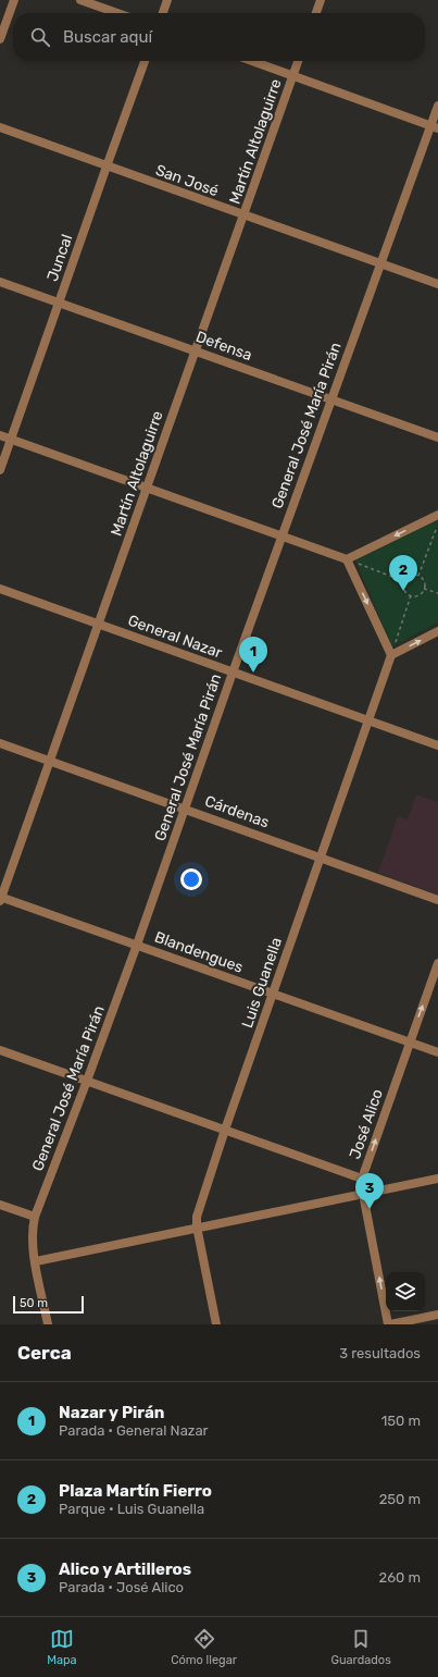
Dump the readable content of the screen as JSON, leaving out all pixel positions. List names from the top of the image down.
{
  "streets": {
    "street": [
      "Martín Altolaguirre",
      "San José",
      "Juncal",
      "Defensa",
      "General José María Pirán",
      "General Nazar",
      "Cárdenas",
      "Blandengues",
      "Luis Guanella",
      "José Alico"
    ]
  },
  "crossings": [
    ["Martín Altolaguirre", "San José"],
    ["Martín Altolaguirre", "Defensa"],
    ["Martín Altolaguirre", "General Nazar"],
    ["Martín Altolaguirre", "Cárdenas"],
    ["Martín Altolaguirre", "Blandengues"],
    ["San José", "Juncal"],
    ["San José", "General José María Pirán"],
    ["Juncal", "Defensa"],
    ["Defensa", "General José María Pirán"],
    ["General José María Pirán", "General Nazar"],
    ["General José María Pirán", "Cárdenas"],
    ["General José María Pirán", "Blandengues"],
    ["General Nazar", "Luis Guanella"],
    ["Cárdenas", "Luis Guanella"],
    ["Blandengues", "Luis Guanella"],
    ["Blandengues", "José Alico"]
  ],
  "one_way": ["José Alico"],
  "scale_bar": "50 m",
  "page": {
    "search": "Buscar aquí",
    "pins": ["2", "1", "3"],
    "scale": "50 m",
    "heading": ["Cerca", "3 resultados"],
    "list": [
      {
        "mark": "1",
        "name": "Nazar y Pirán",
        "note": "Parada · General Nazar",
        "value": "150 m"
      },
      {
        "mark": "2",
        "name": "Plaza Martín Fierro",
        "note": "Parque · Luis Guanella",
        "value": "250 m"
      },
      {
        "mark": "3",
        "name": "Alico y Artilleros",
        "note": "Parada · José Alico",
        "value": "260 m"
      }
    ],
    "nav": ["Mapa", "Cómo llegar", "Guardados"]
  }
}
